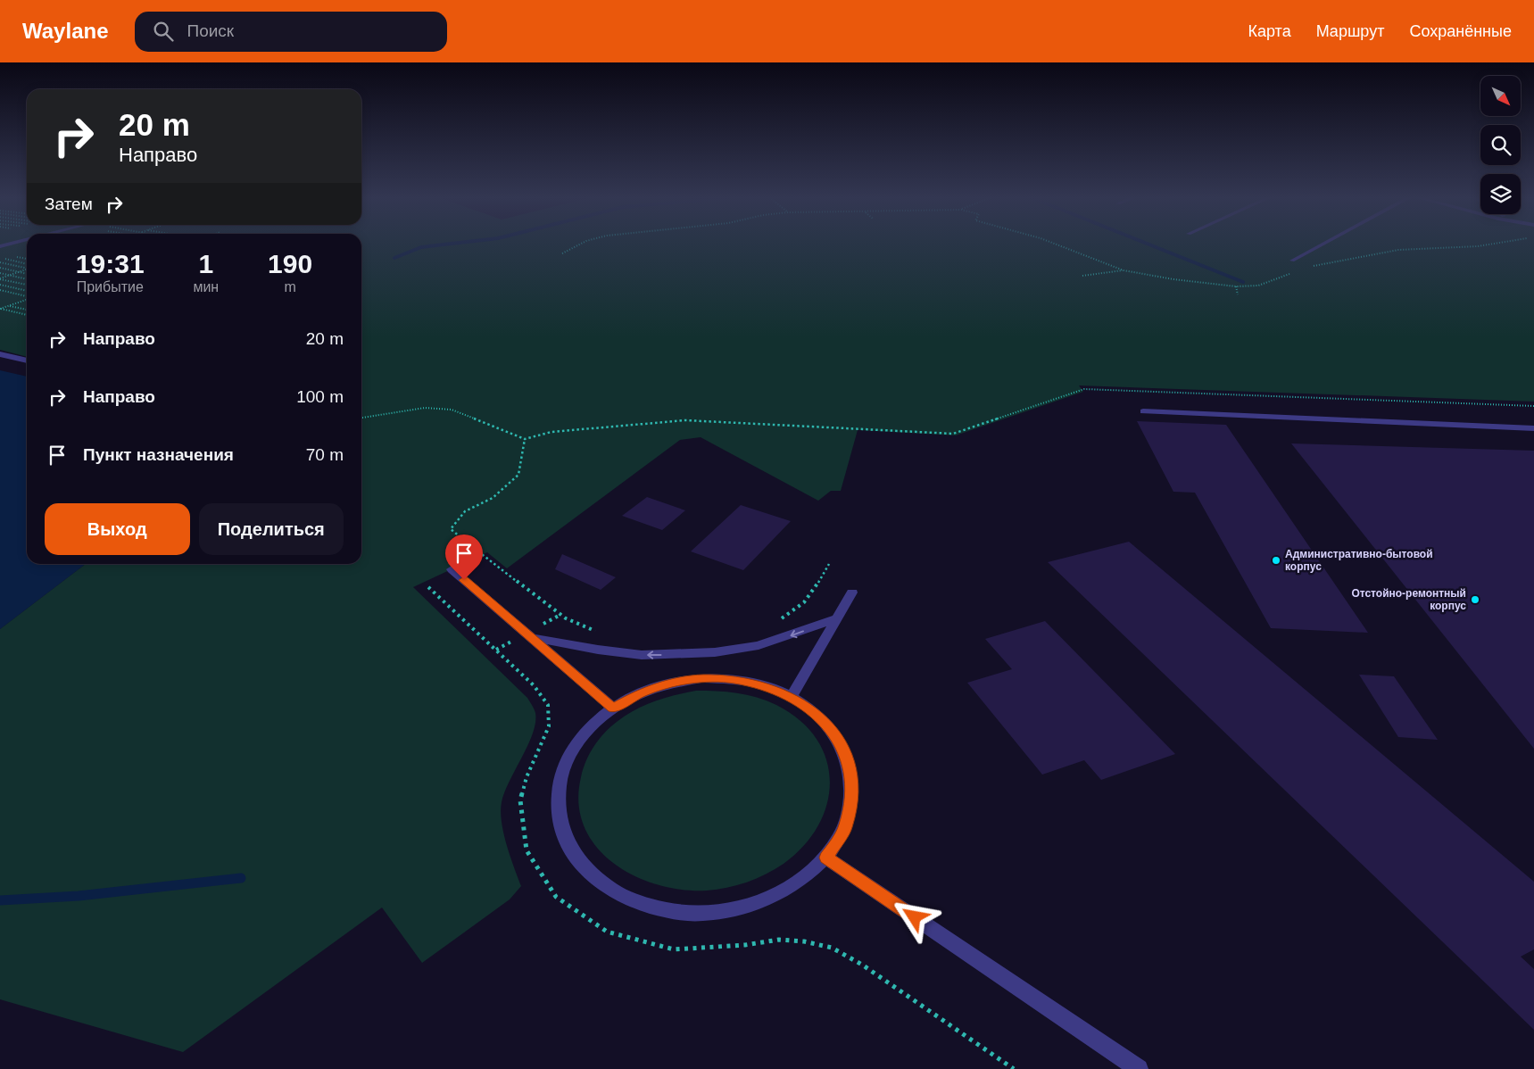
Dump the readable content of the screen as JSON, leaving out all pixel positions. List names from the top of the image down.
{
  "places": ["Административно-бытовой корпус", "Отстойно-ремонтный корпус"],
  "north": "bottom right",
  "page": {
    "header": "Waylane",
    "search": "Поиск",
    "nav": ["Карта", "Маршрут", "Сохранённые"],
    "turn": ["20 m", "Направо"],
    "then": "Затем",
    "eta": [
      "19:31",
      "Прибытие",
      "1",
      "мин",
      "190",
      "m"
    ],
    "list": [
      {
        "name": "Направо",
        "value": "20 m"
      },
      {
        "name": "Направо",
        "value": "100 m"
      },
      {
        "name": "Пункт назначения",
        "value": "70 m"
      }
    ],
    "buttons": ["Выход", "Поделиться"]
  }
}
